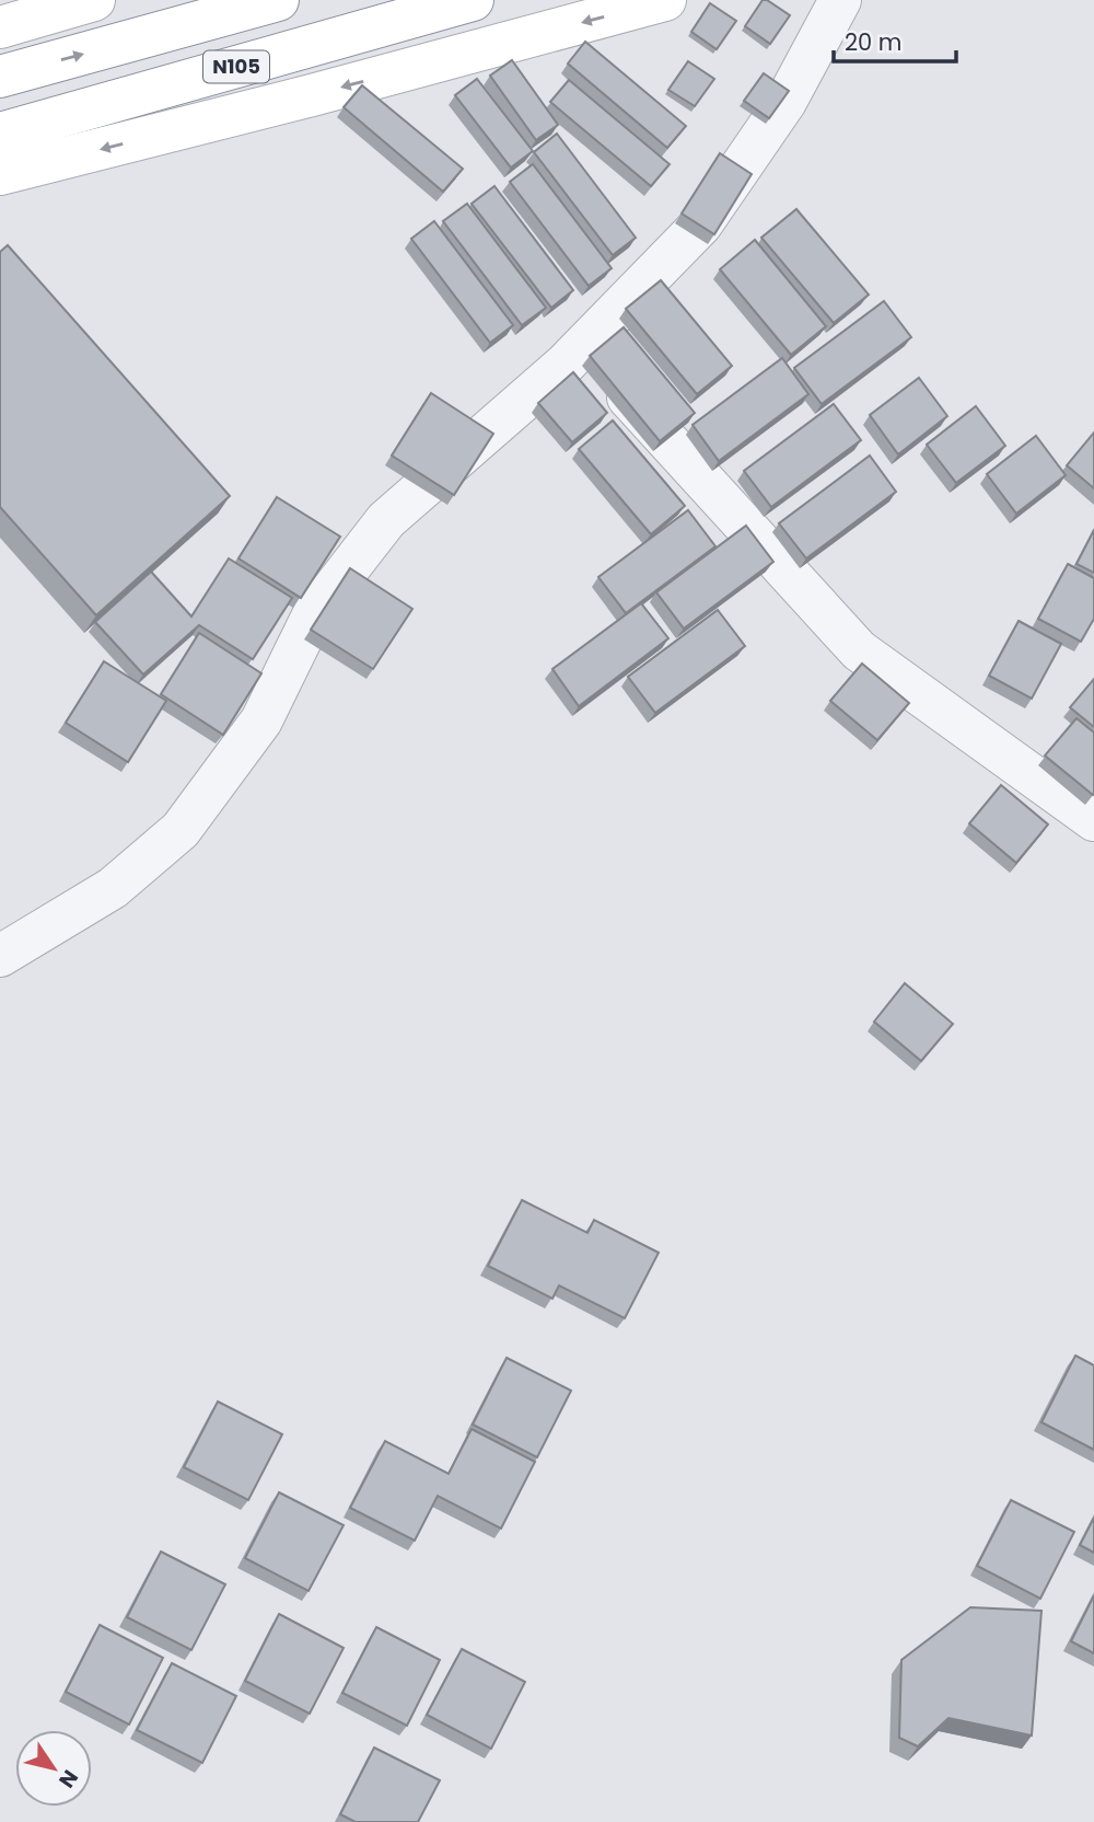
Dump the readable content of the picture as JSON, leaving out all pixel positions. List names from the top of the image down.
{
  "streets": {
    "main road": ["N105"]
  },
  "scale_bar": "20 m",
  "north": "bottom right"
}
